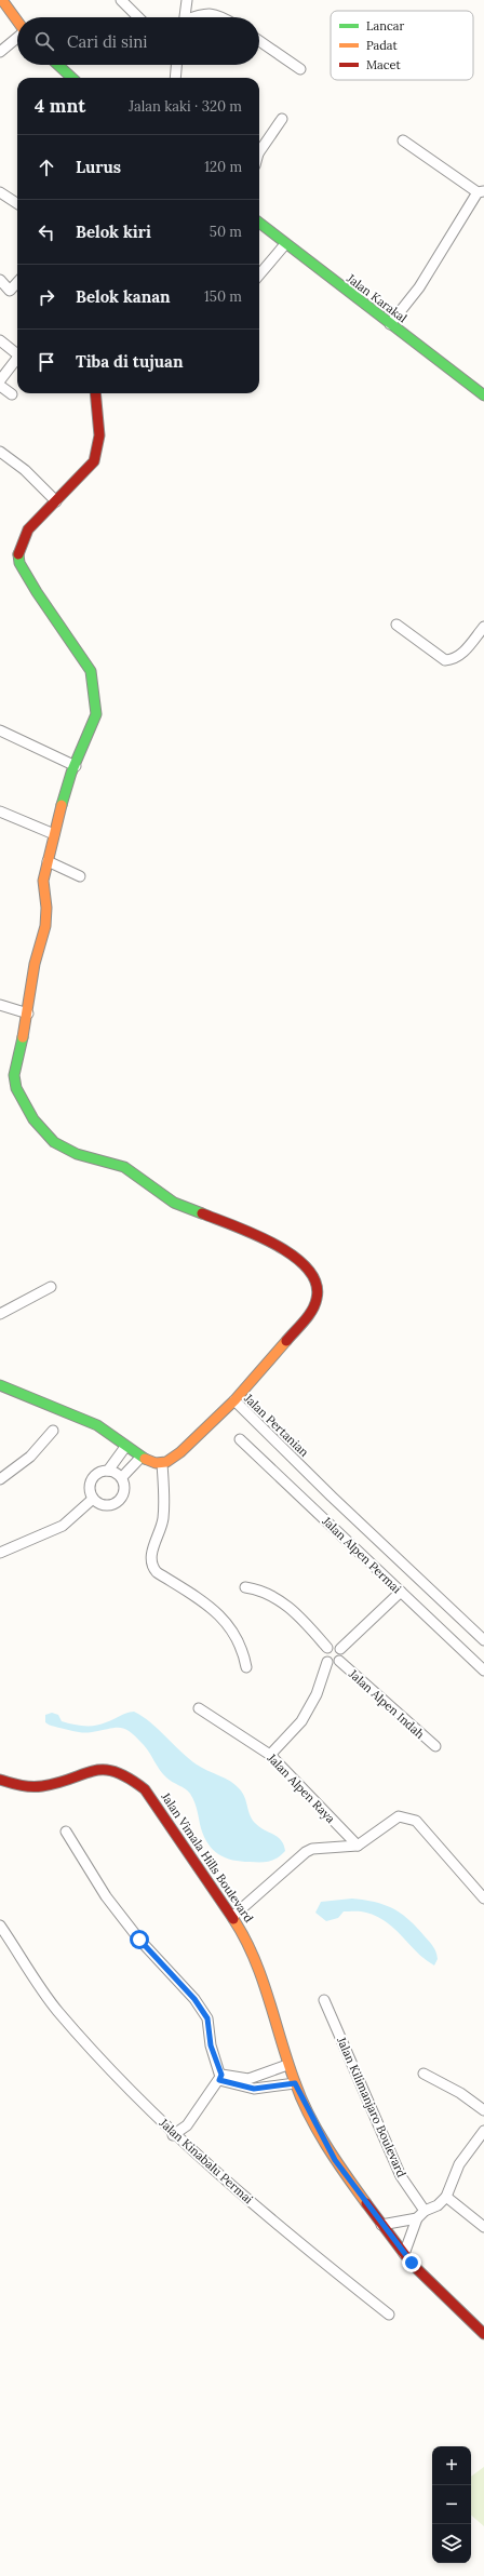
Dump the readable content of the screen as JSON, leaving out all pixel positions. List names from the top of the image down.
{
  "streets": {
    "street": [
      "Jalan Karakal",
      "Jalan Pertanian",
      "Jalan Alpen Permai",
      "Jalan Alpen Indah",
      "Jalan Alpen Raya",
      "Jalan Vimala Hills Boulevard",
      "Jalan Kilimanjaro Boulevard",
      "Jalan Kinabalu Permai"
    ]
  },
  "legend": ["Lancar", "Padat", "Macet"],
  "page": {
    "search": "Cari di sini",
    "heading": ["4 mnt", "Jalan kaki · 320 m"],
    "list": [
      ["Lurus", "120 m"],
      ["Belok kiri", "50 m"],
      ["Belok kanan", "150 m"],
      "Tiba di tujuan"
    ],
    "map_buttons": ["+", "−"]
  }
}
